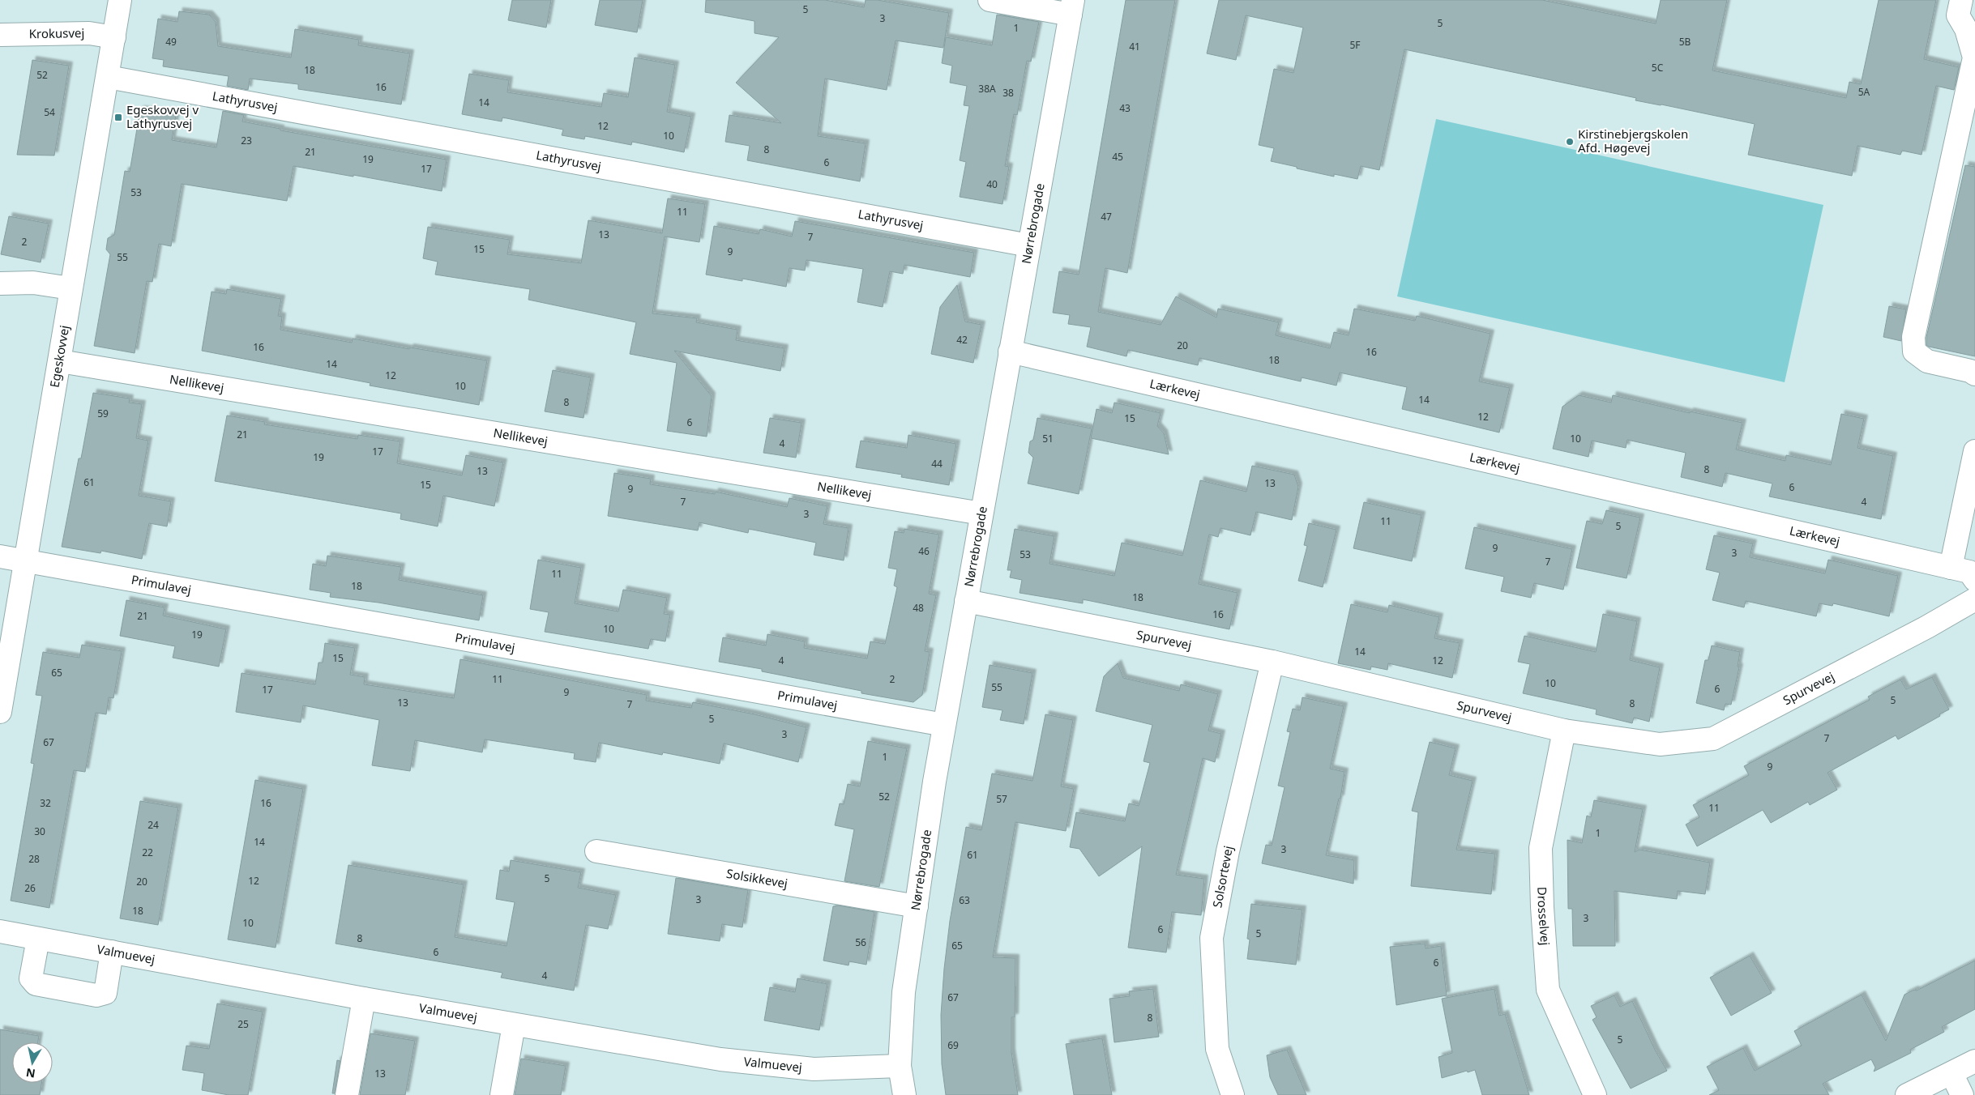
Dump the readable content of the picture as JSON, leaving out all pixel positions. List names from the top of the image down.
{
  "streets": {
    "street": [
      "Krokusvej",
      "Lathyrusvej",
      "Nørrebrogade",
      "Egeskovvej",
      "Nellikevej",
      "Lærkevej",
      "Primulavej",
      "Spurvevej",
      "Solsortevej",
      "Solsikkevej",
      "Drosselvej",
      "Valmuevej"
    ]
  },
  "crossings": [
    ["Krokusvej", "Egeskovvej"],
    ["Lathyrusvej", "Nørrebrogade"],
    ["Lathyrusvej", "Egeskovvej"],
    ["Nørrebrogade", "Nellikevej"],
    ["Nørrebrogade", "Lærkevej"],
    ["Nørrebrogade", "Primulavej"],
    ["Nørrebrogade", "Spurvevej"],
    ["Nørrebrogade", "Solsikkevej"],
    ["Nørrebrogade", "Valmuevej"],
    ["Egeskovvej", "Nellikevej"],
    ["Egeskovvej", "Primulavej"],
    ["Spurvevej", "Solsortevej"],
    ["Spurvevej", "Drosselvej"]
  ],
  "places": {
    "transit": ["Egeskovvej v Lathyrusvej"],
    "other": ["Kirstinebjergskolen Afd. Høgevej"]
  },
  "house_numbers": [
    "5",
    "3",
    "5",
    "1",
    "49",
    "5B",
    "5F",
    "41",
    "5C",
    "18",
    "52",
    "16",
    "38A",
    "5A",
    "38",
    "14",
    "43",
    "54",
    "12",
    "10",
    "23",
    "8",
    "21",
    "45",
    "19",
    "6",
    "17",
    "40",
    "53",
    "11",
    "47",
    "13",
    "7",
    "2",
    "15",
    "9",
    "55",
    "42",
    "20",
    "16",
    "16",
    "18",
    "14",
    "12",
    "10",
    "14",
    "8",
    "59",
    "12",
    "15",
    "6",
    "21",
    "51",
    "10",
    "4",
    "17",
    "19",
    "44",
    "8",
    "13",
    "61",
    "13",
    "15",
    "6",
    "9",
    "7",
    "4",
    "3",
    "11",
    "5",
    "9",
    "46",
    "3",
    "53",
    "7",
    "11",
    "18",
    "18",
    "48",
    "16",
    "21",
    "10",
    "19",
    "14",
    "15",
    "4",
    "12",
    "65",
    "11",
    "2",
    "10",
    "55",
    "6",
    "17",
    "9",
    "5",
    "13",
    "8",
    "7",
    "5",
    "3",
    "7",
    "67",
    "1",
    "9",
    "52",
    "57",
    "32",
    "16",
    "11",
    "24",
    "30",
    "1",
    "14",
    "3",
    "22",
    "61",
    "28",
    "5",
    "12",
    "20",
    "26",
    "3",
    "63",
    "18",
    "3",
    "10",
    "6",
    "5",
    "8",
    "56",
    "65",
    "6",
    "6",
    "4",
    "67",
    "8",
    "25",
    "5",
    "69",
    "13"
  ],
  "north": "bottom"
}
